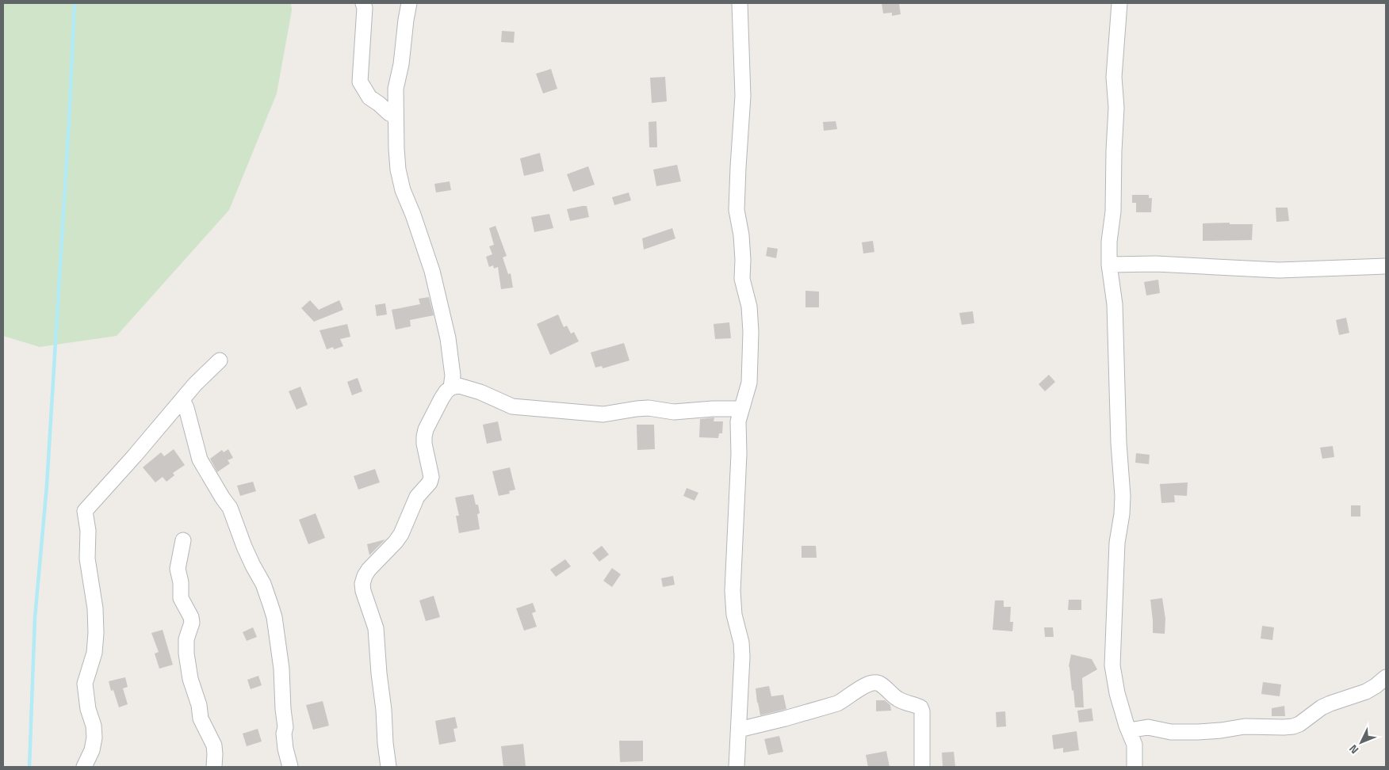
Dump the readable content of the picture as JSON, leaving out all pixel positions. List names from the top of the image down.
{
  "north": "bottom left"
}
